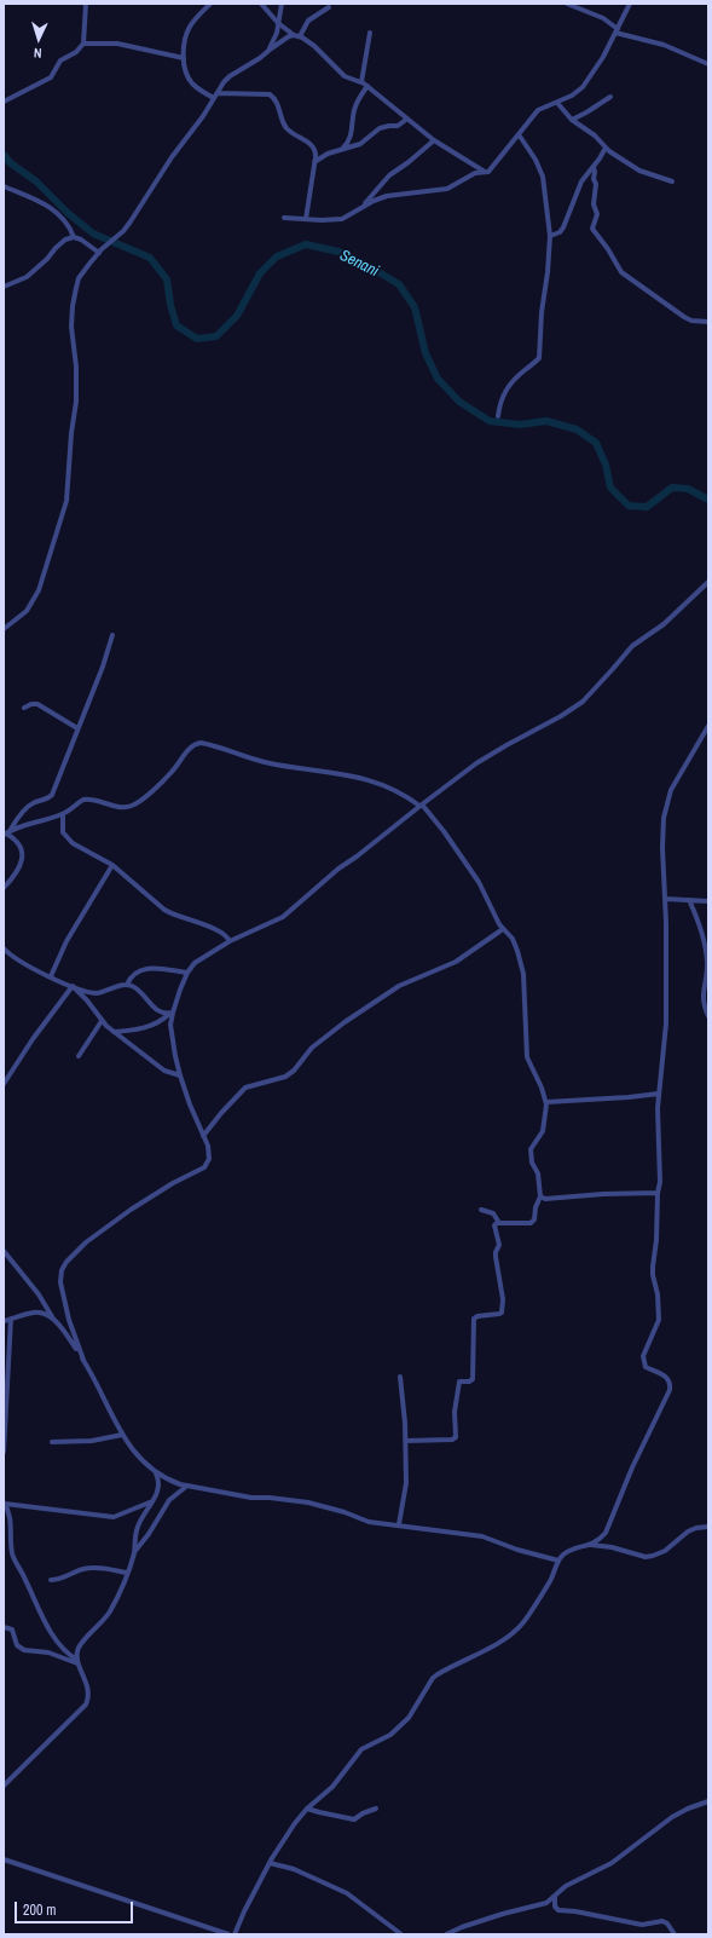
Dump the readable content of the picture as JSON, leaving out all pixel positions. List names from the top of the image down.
{
  "water": ["Senani"],
  "scale_bar": "200 m",
  "north": "bottom"
}
